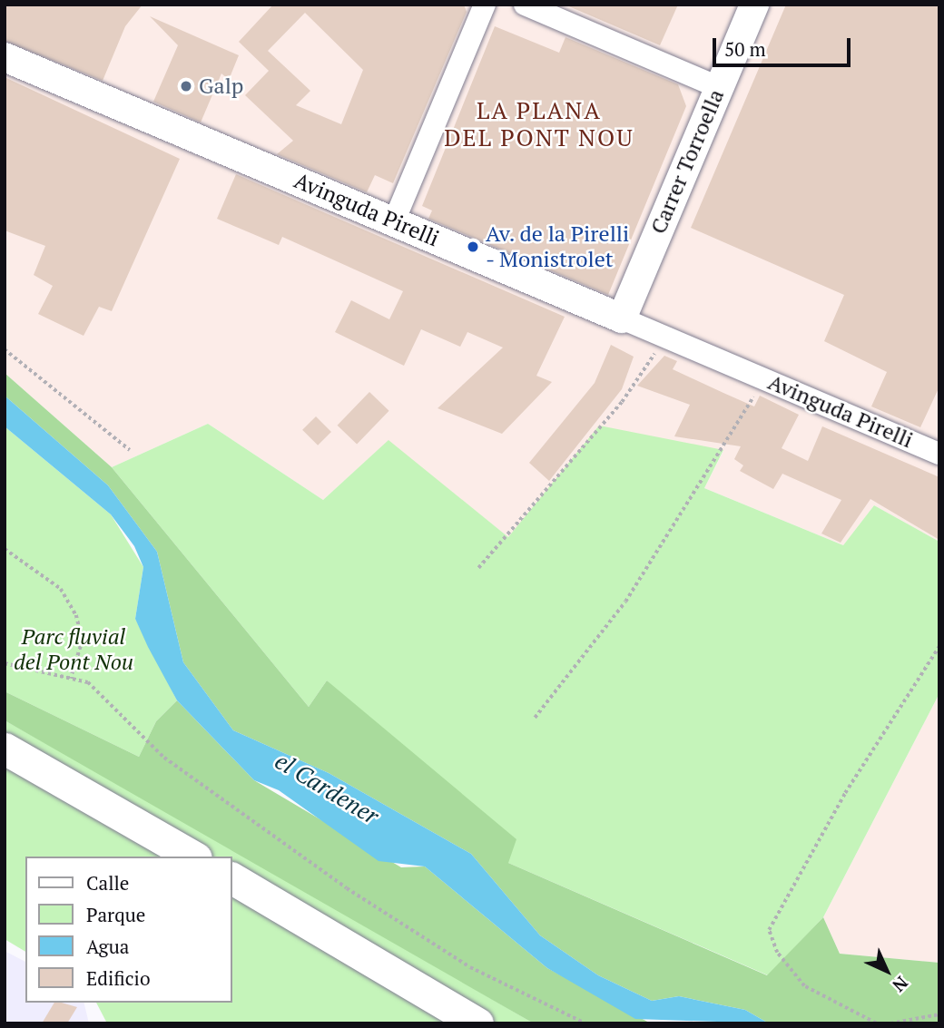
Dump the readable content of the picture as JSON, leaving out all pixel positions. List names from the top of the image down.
{
  "streets": {
    "street": ["Carrer Torroella", "Avinguda Pirelli"]
  },
  "crossings": [
    ["Carrer Torroella", "Avinguda Pirelli"]
  ],
  "districts": ["LA PLANA DEL PONT NOU"],
  "water": ["el Cardener"],
  "parks": ["Parc fluvial del Pont Nou"],
  "places": ["Galp", "Av. de la Pirelli - Monistrolet"],
  "legend": [
    "Calle",
    "Parque",
    "Agua",
    "Edificio"
  ],
  "scale_bar": "50 m",
  "north": "bottom right"
}
